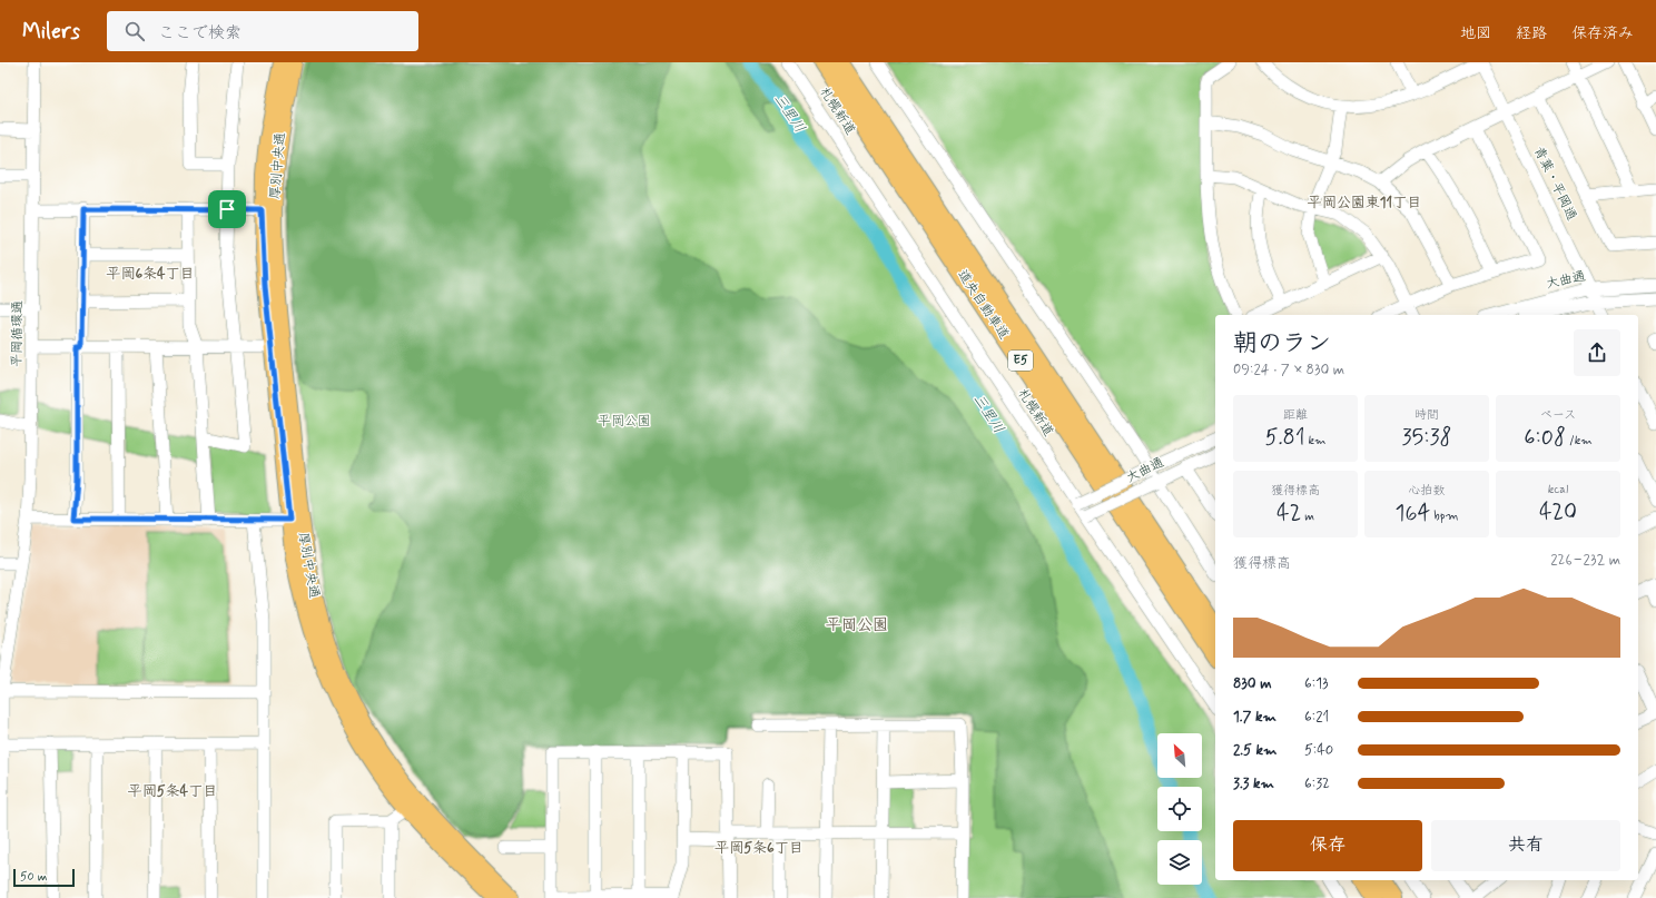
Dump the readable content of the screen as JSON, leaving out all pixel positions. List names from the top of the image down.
{
  "streets": {
    "highway": ["道央自動車道", "E5"],
    "main road": ["厚別中央通"],
    "street": [
      "札幌新道",
      "青葉・平岡通",
      "大曲通",
      "平岡循環通"
    ]
  },
  "crossings": [
    ["札幌新道", "大曲通"],
    ["青葉・平岡通", "大曲通"]
  ],
  "districts": [
    "平岡公園東11丁目",
    "平岡6条4丁目",
    "平岡公園",
    "平岡5条4丁目",
    "平岡5条6丁目"
  ],
  "water": ["三里川"],
  "parks": ["平岡公園"],
  "scale_bar": "50 m",
  "north": "top left",
  "page": {
    "header": "Milers",
    "search": "ここで検索",
    "nav": ["地図", "経路", "保存済み"],
    "heading": ["朝のラン", "09:24 · 7 × 830 m"],
    "stats": [
      ["距離", "5.81 km"],
      ["時間", "35:38"],
      ["ペース", "6:08 /km"],
      ["獲得標高", "42 m"],
      ["心拍数", "164 bpm"],
      ["kcal", "420"]
    ],
    "chart": ["獲得標高", "226–232 m"],
    "list": [
      {
        "name": "830 m",
        "note": "6:13"
      },
      {
        "name": "1.7 km",
        "note": "6:21"
      },
      {
        "name": "2.5 km",
        "note": "5:40"
      },
      {
        "name": "3.3 km",
        "note": "6:32"
      }
    ],
    "buttons": ["保存", "共有"],
    "scale": "50 m"
  }
}
